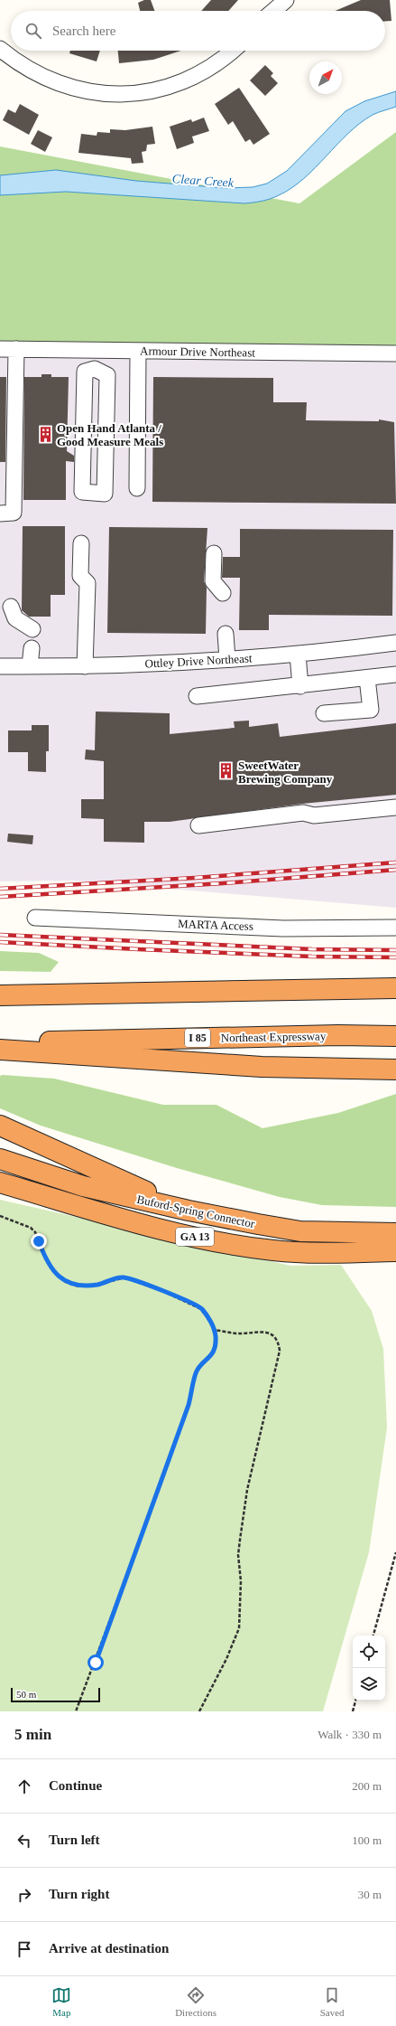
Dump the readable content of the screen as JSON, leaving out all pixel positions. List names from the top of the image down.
{
  "streets": {
    "highway": [
      "Northeast Expressway",
      "I 85",
      "Buford-Spring Connector",
      "GA 13"
    ],
    "street": ["Armour Drive Northeast", "Ottley Drive Northeast", "MARTA Access"]
  },
  "water": ["Clear Creek"],
  "places": {
    "building": ["Open Hand Atlanta / Good Measure Meals", "SweetWater Brewing Company"]
  },
  "scale_bar": "50 m",
  "north": "top right",
  "page": {
    "search": "Search here",
    "scale": "50 m",
    "heading": ["5 min", "Walk · 330 m"],
    "list": [
      ["Continue", "200 m"],
      ["Turn left", "100 m"],
      ["Turn right", "30 m"],
      "Arrive at destination"
    ],
    "nav": ["Map", "Directions", "Saved"]
  }
}
